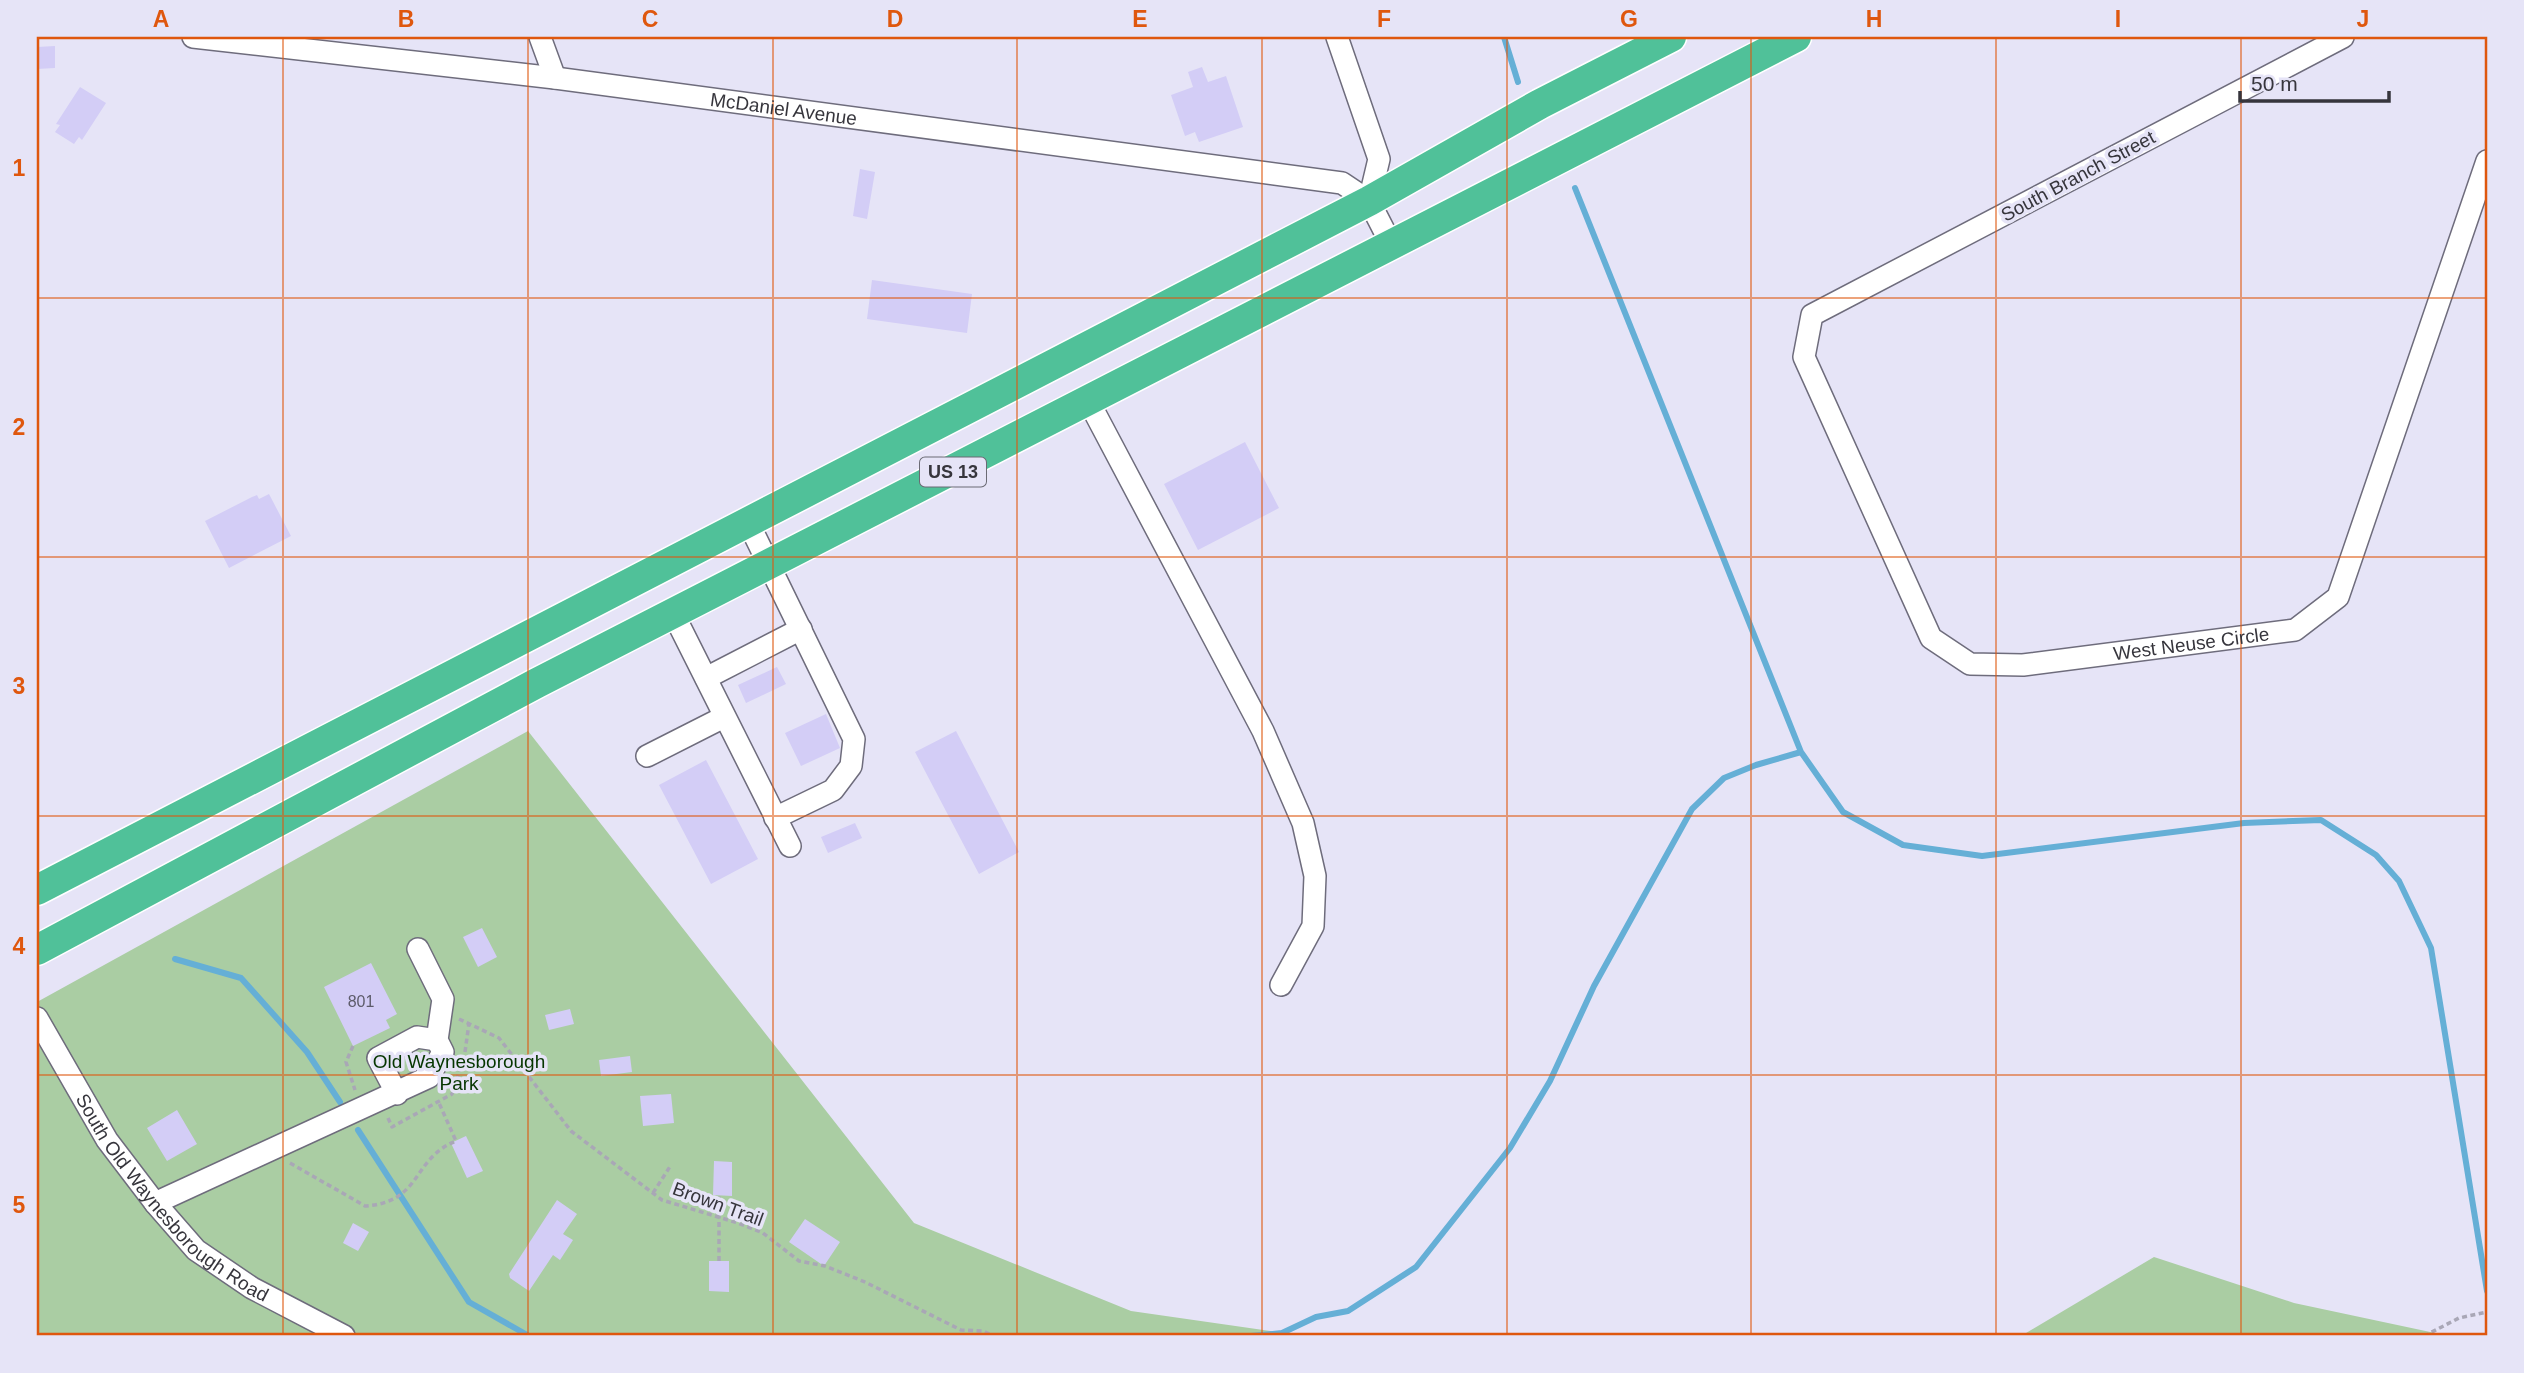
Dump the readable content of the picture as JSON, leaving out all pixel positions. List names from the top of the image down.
{
  "streets": {
    "highway": ["US 13"],
    "street": [
      "McDaniel Avenue",
      "South Branch Street",
      "West Neuse Circle",
      "South Old Waynesborough Road"
    ],
    "path": ["Brown Trail"]
  },
  "crossings": [
    ["McDaniel Avenue", "US 13"],
    ["South Branch Street", "West Neuse Circle"]
  ],
  "parks": ["Old Waynesborough Park"],
  "house_numbers": ["801"],
  "scale_bar": "50 m",
  "grid": {
    "columns": [
      "A",
      "B",
      "C",
      "D",
      "E",
      "F",
      "G",
      "H",
      "I",
      "J"
    ],
    "rows": [
      "1",
      "2",
      "3",
      "4",
      "5"
    ]
  }
}
